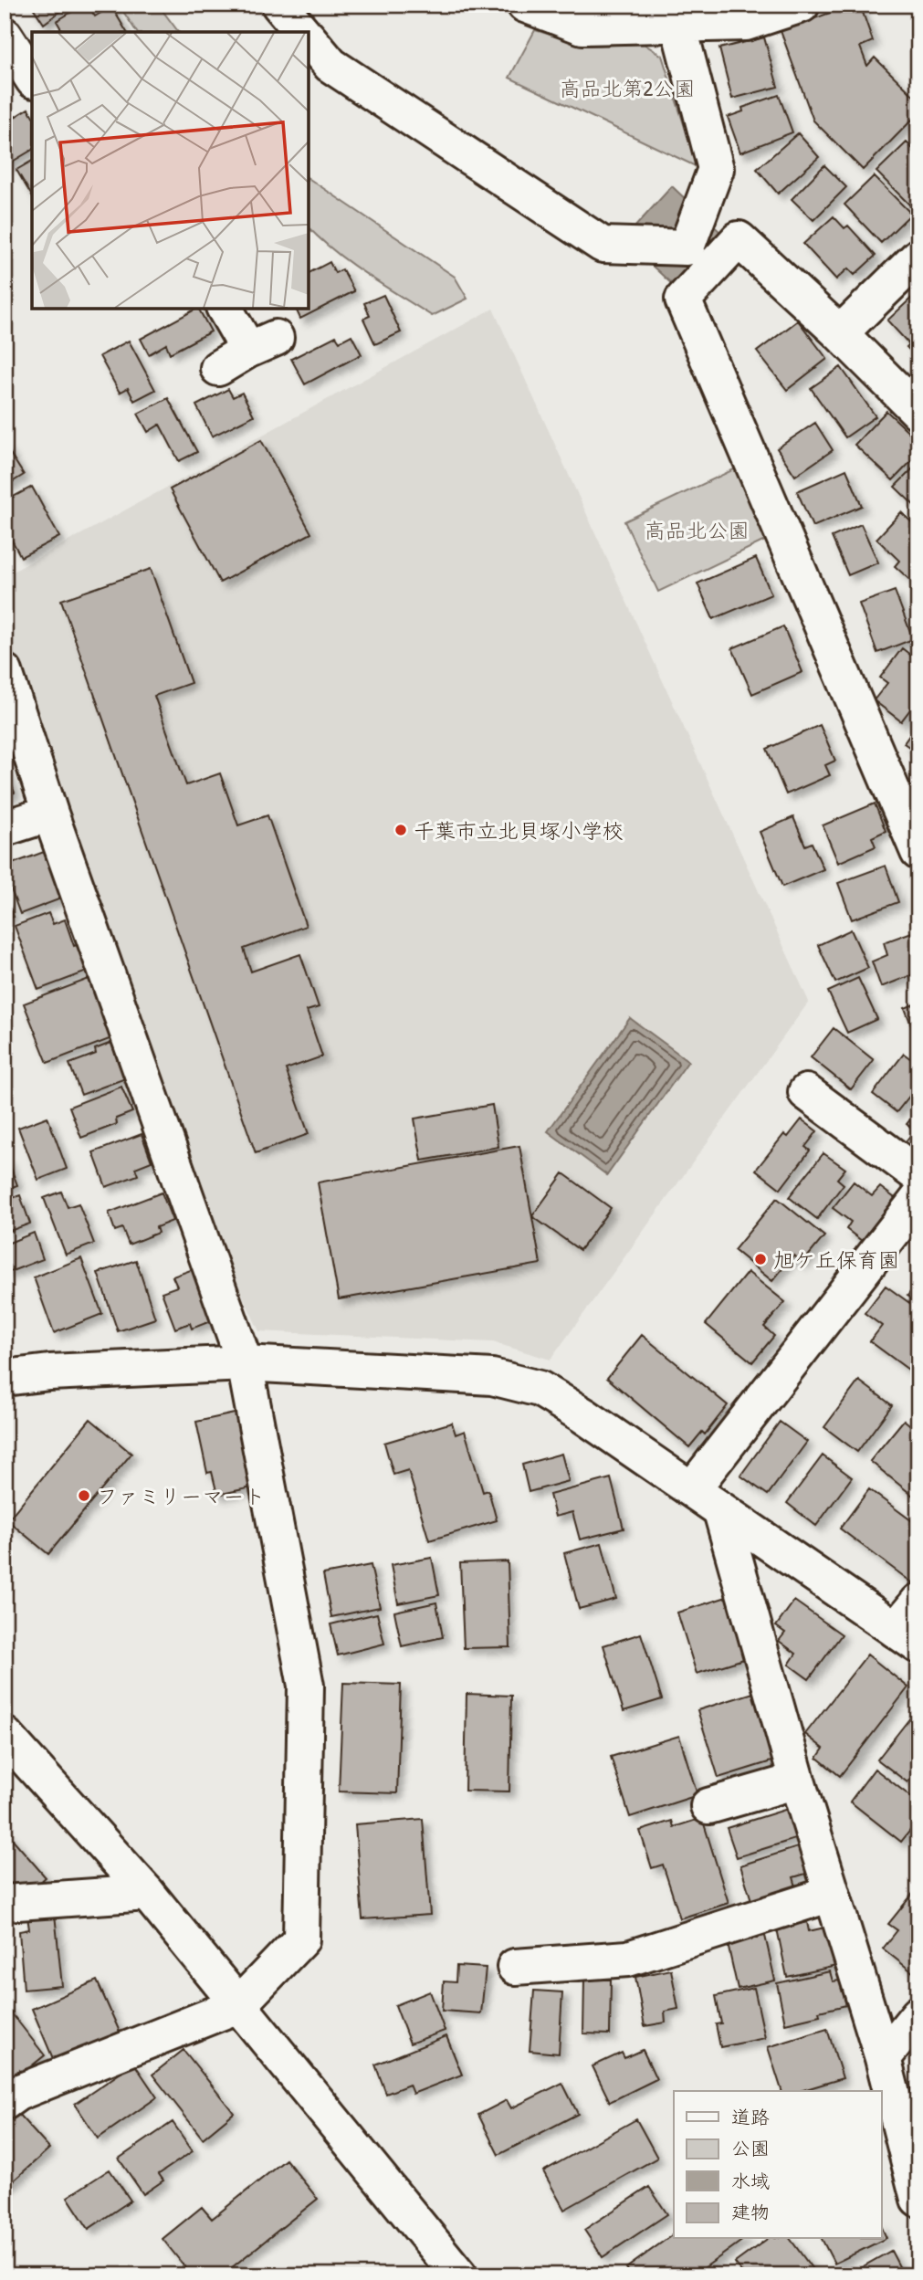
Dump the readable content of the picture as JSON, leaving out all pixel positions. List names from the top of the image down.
{
  "parks": ["高品北第2公園", "高品北公園"],
  "places": ["千葉市立北貝塚小学校", "旭ケ丘保育園", "ファミリーマート"],
  "legend": [
    "道路",
    "公園",
    "水域",
    "建物"
  ]
}
